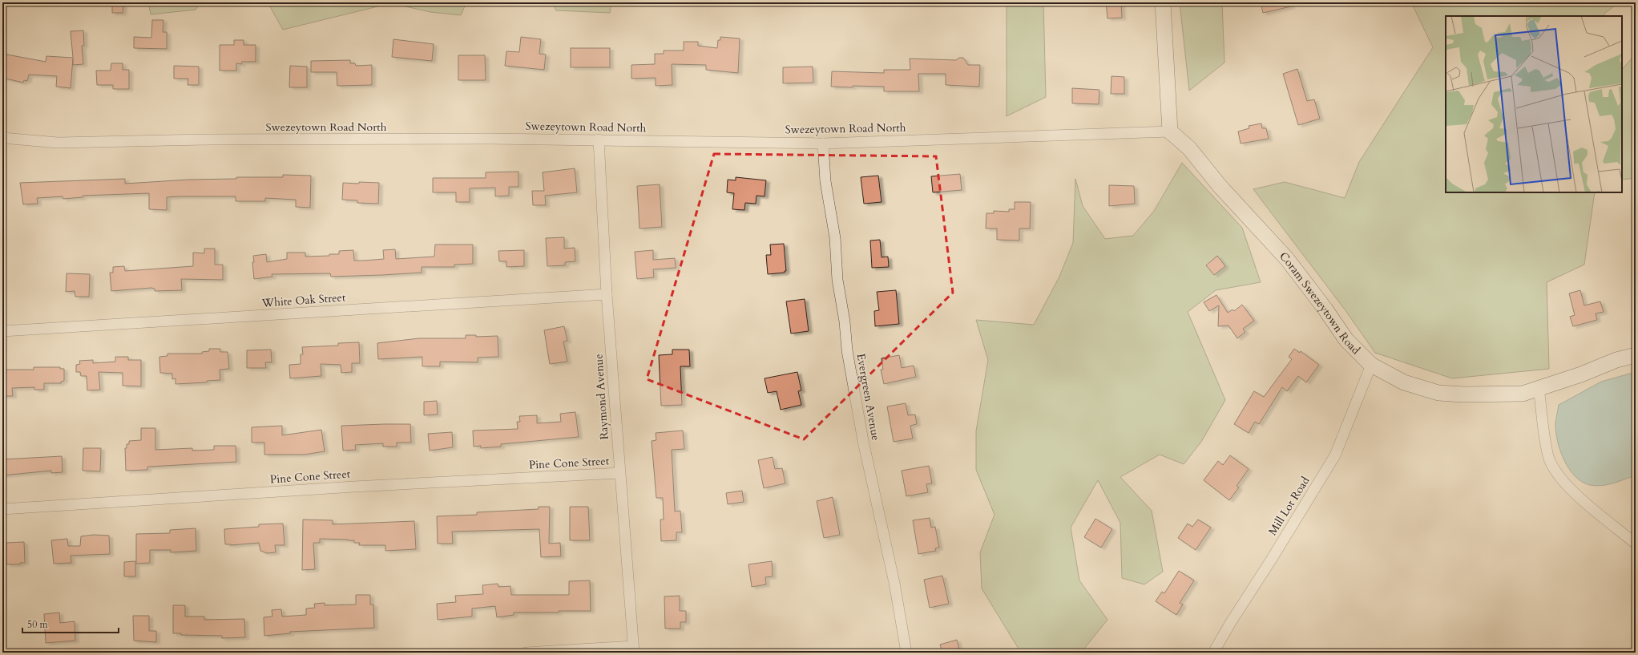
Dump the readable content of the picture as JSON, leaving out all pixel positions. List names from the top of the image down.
{
  "streets": {
    "street": [
      "Swezeytown Road North",
      "White Oak Street",
      "Coram Swezeytown Road",
      "Raymond Avenue",
      "Evergreen Avenue",
      "Pine Cone Street",
      "Mill Lot Road"
    ]
  },
  "crossings": [
    ["Swezeytown Road North", "Coram Swezeytown Road"],
    ["Swezeytown Road North", "Raymond Avenue"],
    ["Swezeytown Road North", "Evergreen Avenue"],
    ["White Oak Street", "Raymond Avenue"],
    ["Coram Swezeytown Road", "Mill Lot Road"],
    ["Raymond Avenue", "Pine Cone Street"]
  ],
  "scale_bar": "50 m"
}
